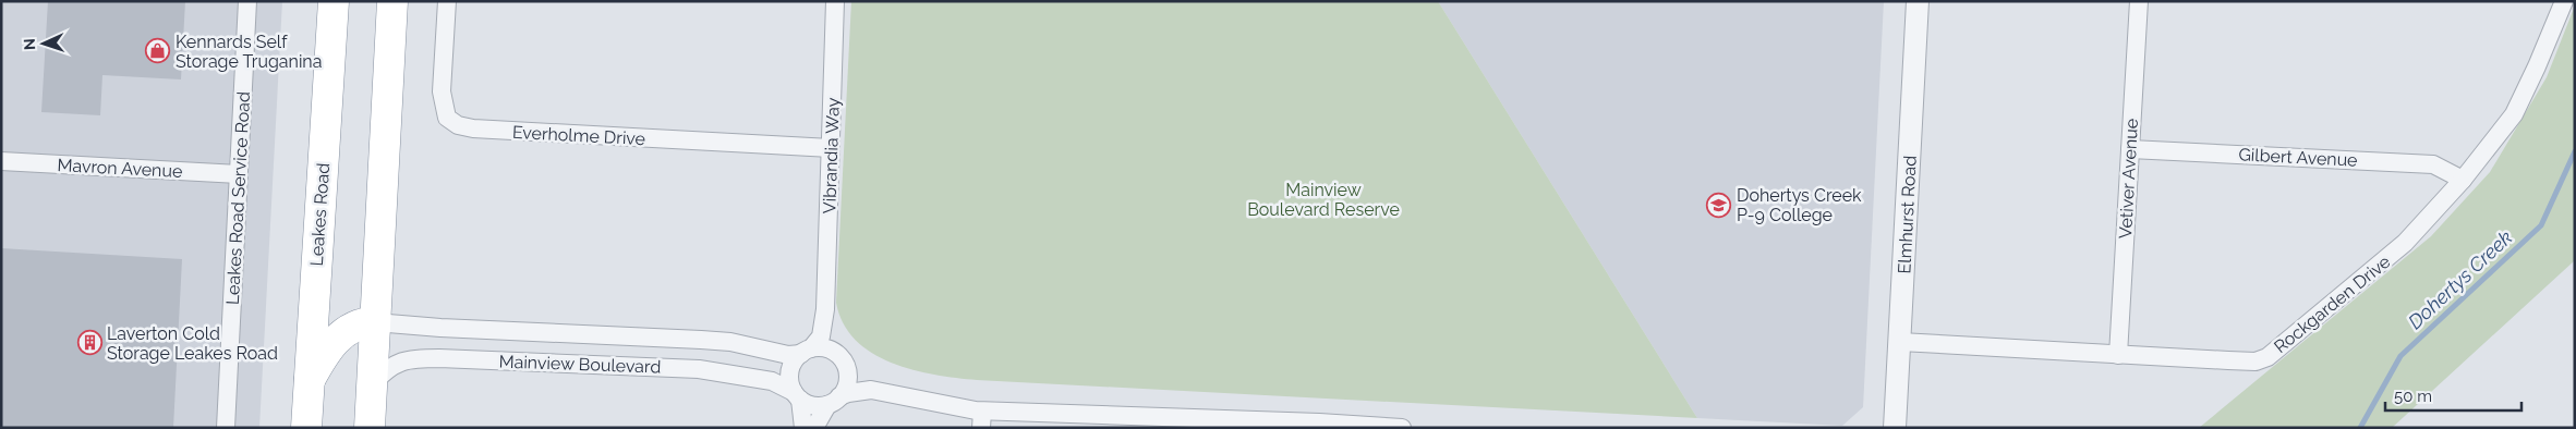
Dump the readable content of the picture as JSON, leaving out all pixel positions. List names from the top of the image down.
{
  "streets": {
    "highway": ["Leakes Road"],
    "street": [
      "Everholme Drive",
      "Vibrandia Way",
      "Gilbert Avenue",
      "Mavron Avenue",
      "Vetiver Avenue",
      "Leakes Road Service Road",
      "Elmhurst Road",
      "Rockgarden Drive",
      "Mainview Boulevard"
    ]
  },
  "crossings": [
    ["Everholme Drive", "Vibrandia Way"],
    ["Vibrandia Way", "Mainview Boulevard"],
    ["Gilbert Avenue", "Vetiver Avenue"],
    ["Gilbert Avenue", "Rockgarden Drive"],
    ["Mavron Avenue", "Leakes Road Service Road"],
    ["Vetiver Avenue", "Rockgarden Drive"],
    ["Elmhurst Road", "Rockgarden Drive"]
  ],
  "water": ["Dohertys Creek"],
  "parks": ["Mainview Boulevard Reserve"],
  "places": {
    "shop": ["Kennards Self Storage Truganina"],
    "school or university": ["Dohertys Creek P-9 College"],
    "building": ["Laverton Cold Storage Leakes Road"]
  },
  "scale_bar": "50 m",
  "north": "left"
}
